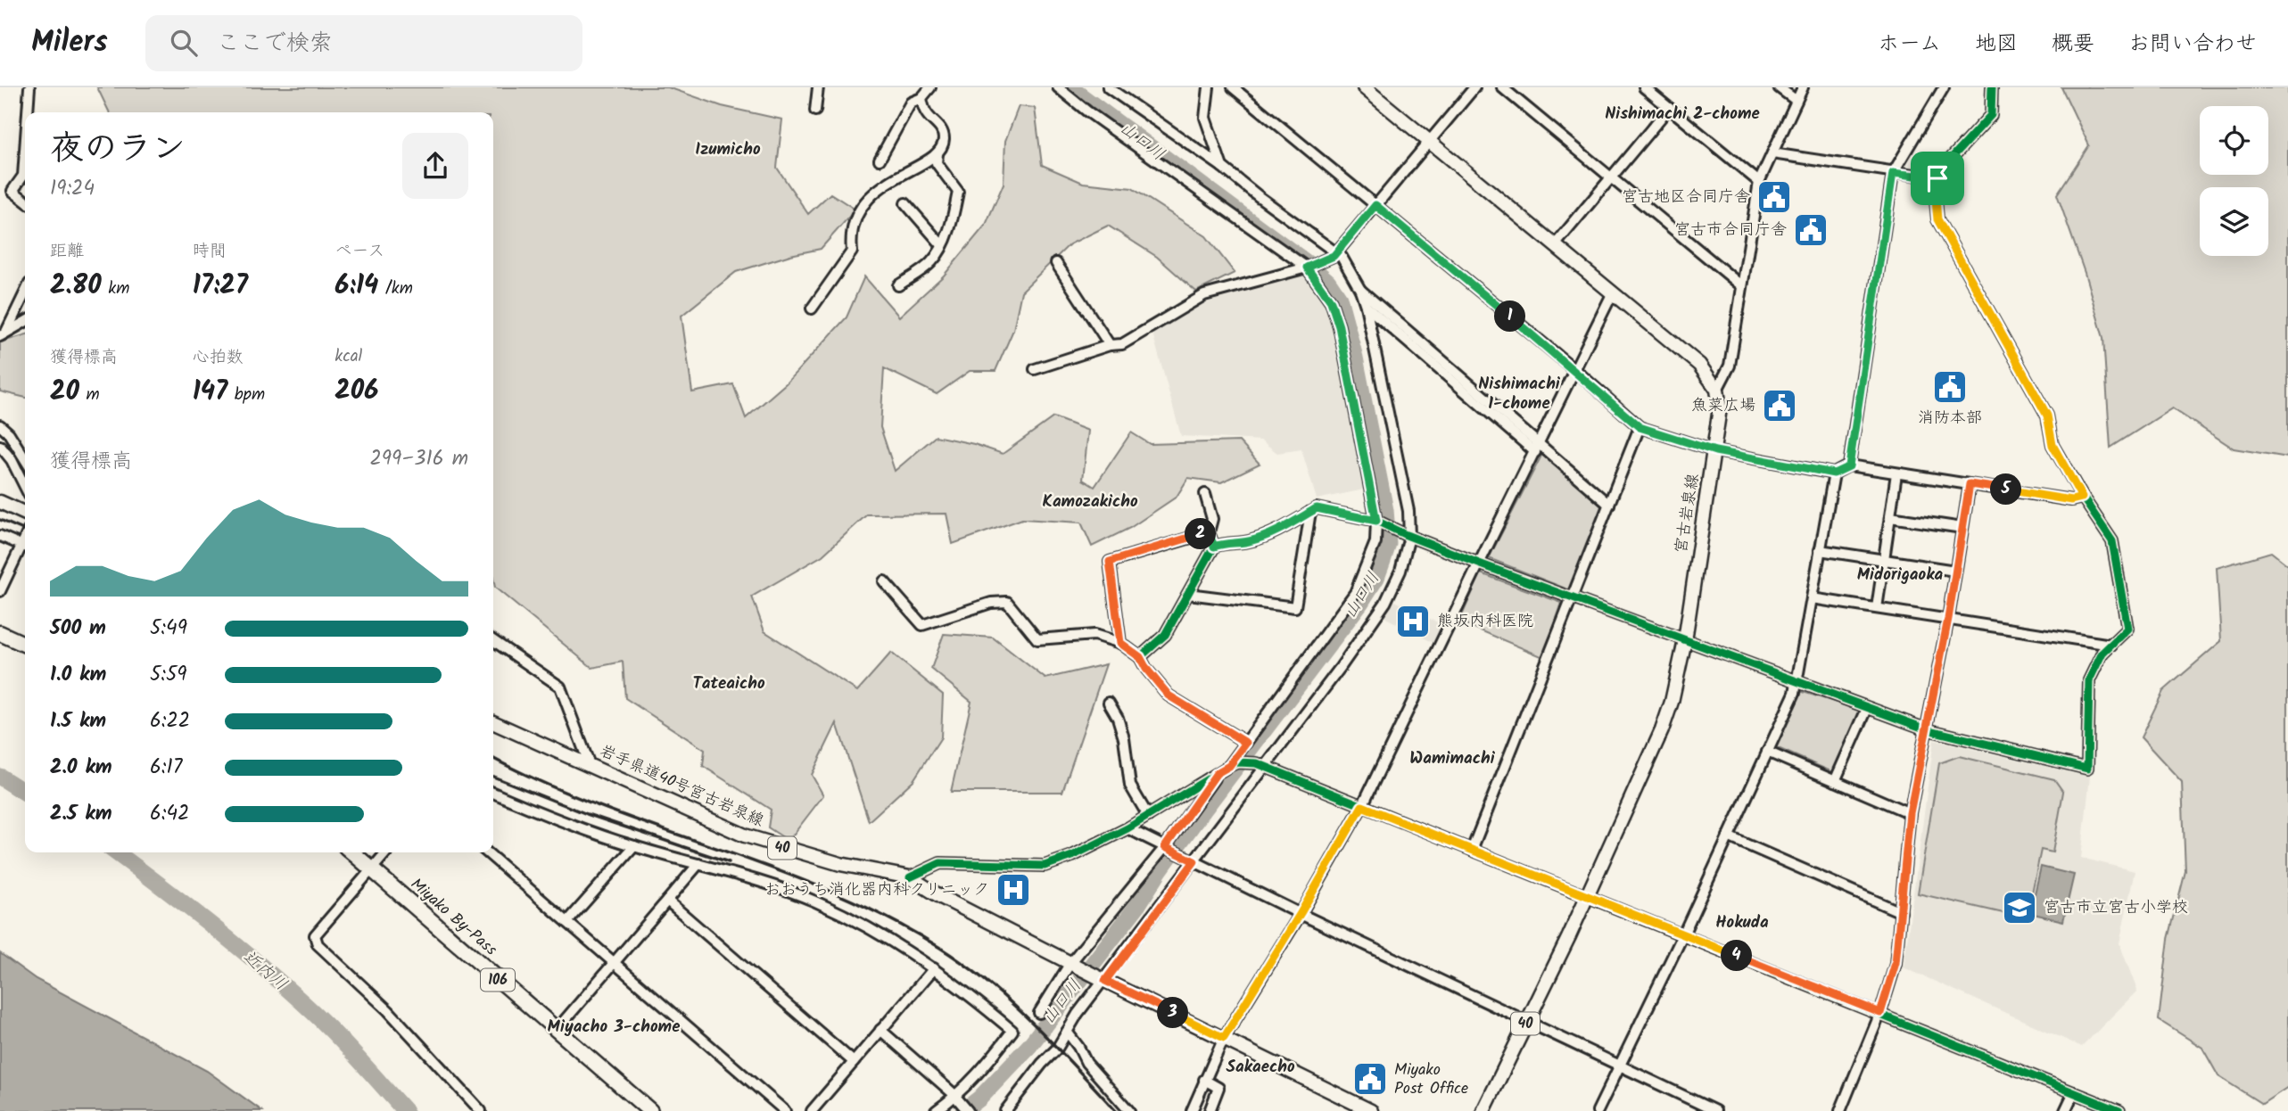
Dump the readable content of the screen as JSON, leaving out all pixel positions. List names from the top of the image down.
{
  "streets": {
    "highway": ["Miyako By-Pass", "106"],
    "main road": ["宮古岩泉線", "岩手県道40号宮古岩泉線", "40"]
  },
  "crossings": [
    ["宮古岩泉線", "40"]
  ],
  "districts": [
    "Nishimachi 2-chome",
    "Izumicho",
    "Nishimachi 1-chome",
    "Kamozakicho",
    "Midorigaoka",
    "Tateaicho",
    "Wamimachi",
    "Hokuda",
    "Miyacho 3-chome",
    "Sakaecho"
  ],
  "water": ["山口川", "近内川"],
  "places": {
    "public building": [
      "宮古地区合同庁舎",
      "宮古市合同庁舎",
      "消防本部",
      "魚菜広場",
      "Miyako Post Office"
    ],
    "hospital": ["熊坂内科医院", "おおうち消化器内科クリニック"],
    "school or university": ["宮古市立宮古小学校"]
  },
  "page": {
    "header": "Milers",
    "search": "ここで検索",
    "nav": [
      "ホーム",
      "地図",
      "概要",
      "お問い合わせ"
    ],
    "heading": ["夜のラン", "19:24"],
    "stats": [
      ["距離", "2.80 km"],
      ["時間", "17:27"],
      ["ペース", "6:14 /km"],
      ["獲得標高", "20 m"],
      ["心拍数", "147 bpm"],
      ["kcal", "206"]
    ],
    "pins": [
      "1",
      "5",
      "2",
      "4",
      "3"
    ],
    "chart": ["獲得標高", "299–316 m"],
    "list": [
      {
        "name": "500 m",
        "note": "5:49"
      },
      {
        "name": "1.0 km",
        "note": "5:59"
      },
      {
        "name": "1.5 km",
        "note": "6:22"
      },
      {
        "name": "2.0 km",
        "note": "6:17"
      },
      {
        "name": "2.5 km",
        "note": "6:42"
      }
    ]
  }
}
